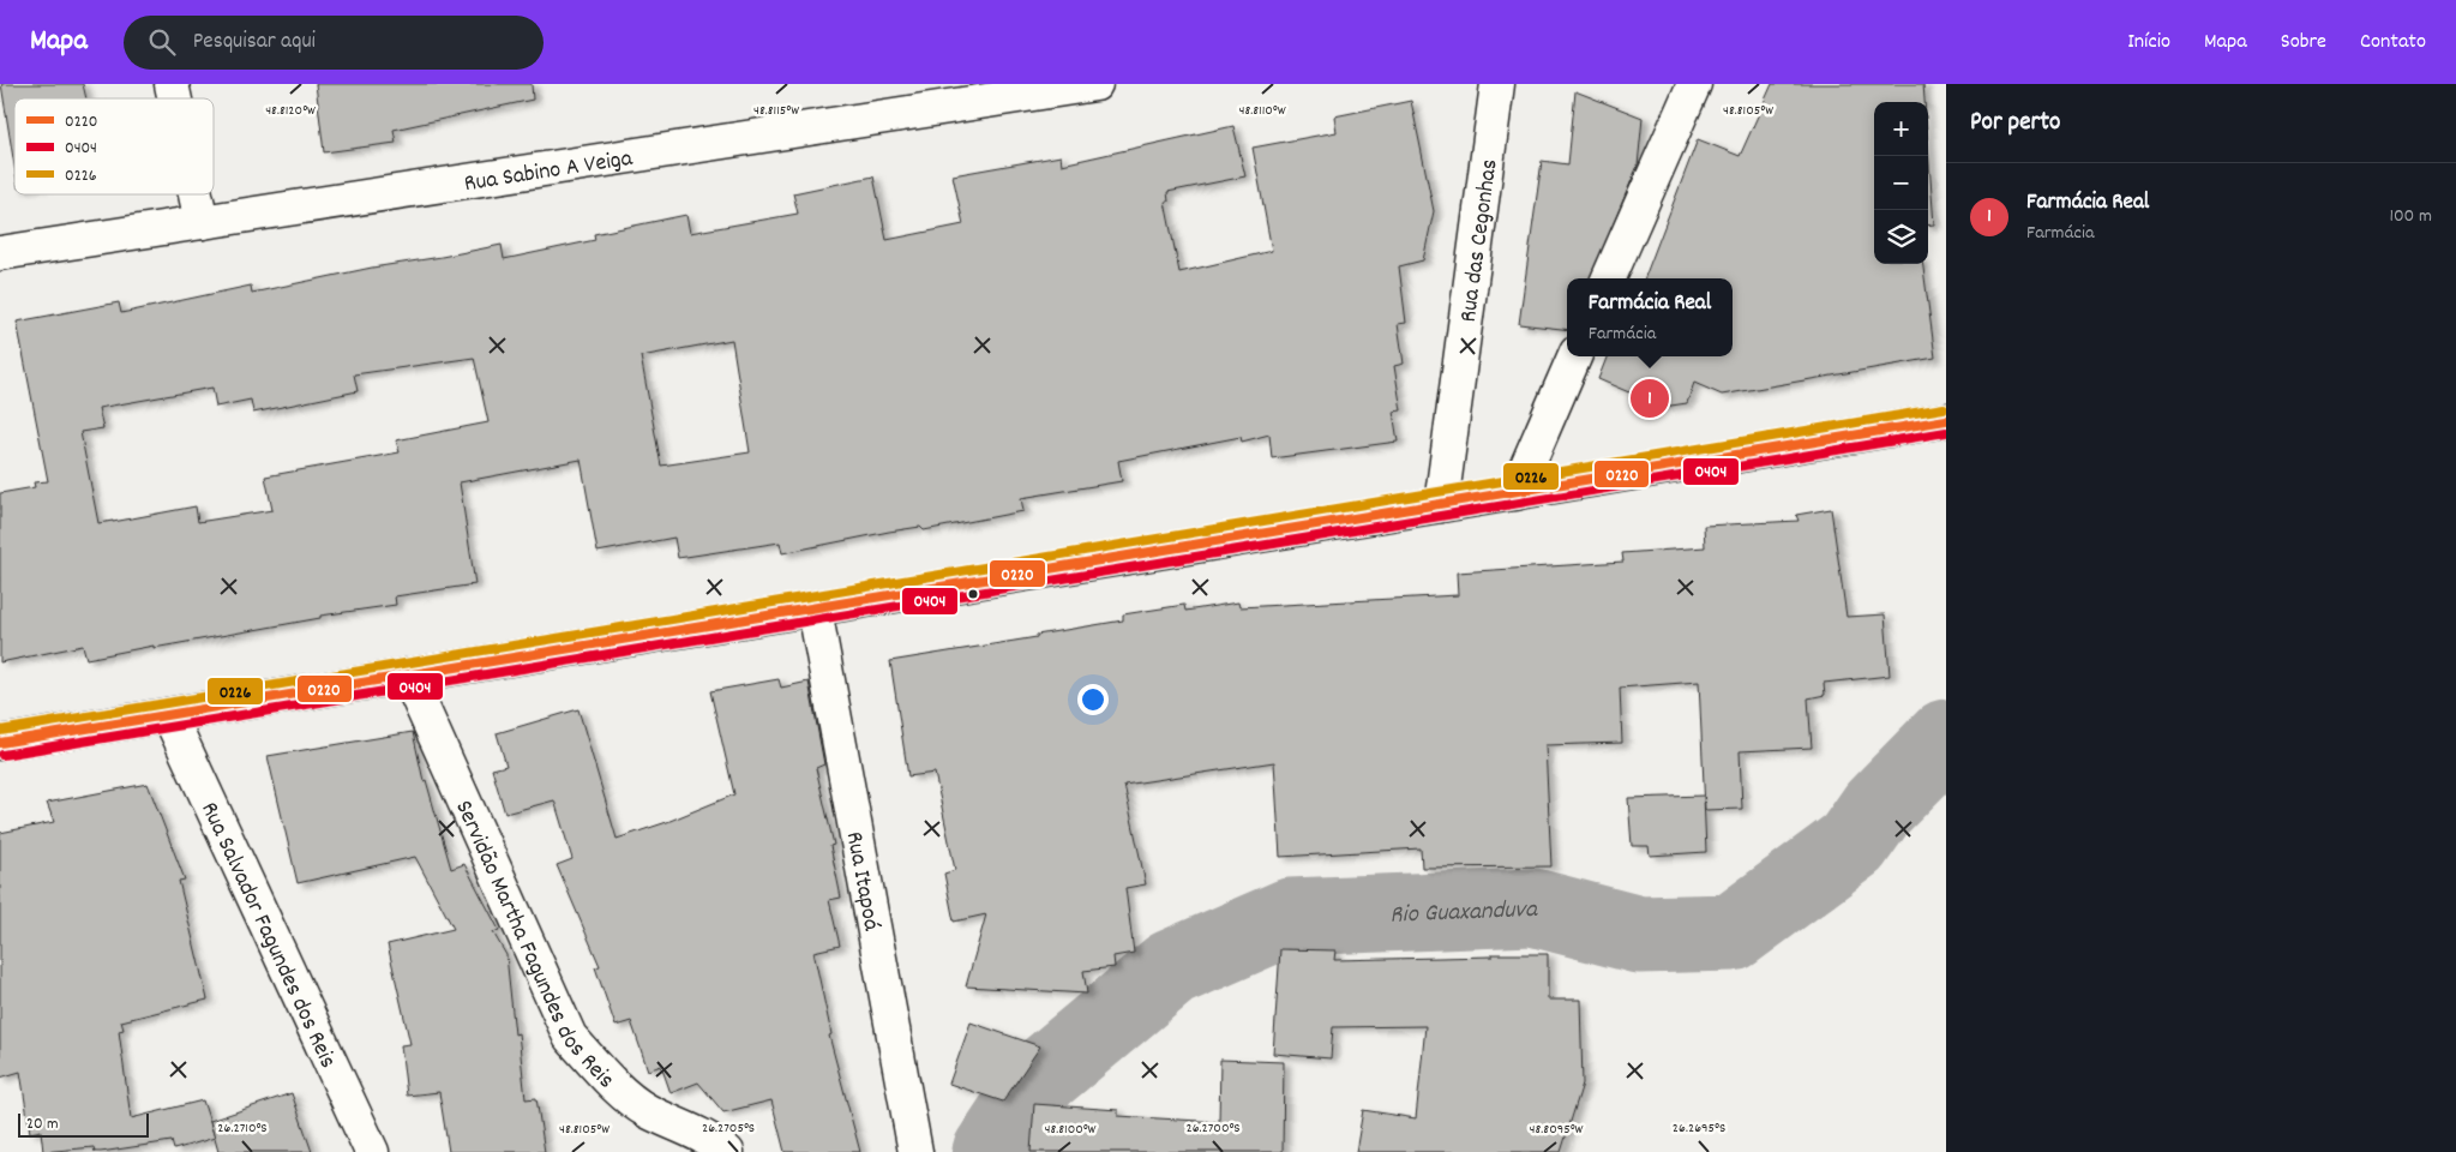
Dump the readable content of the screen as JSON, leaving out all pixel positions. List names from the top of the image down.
{
  "streets": {
    "street": [
      "Rua Sabino A Veiga",
      "Rua das Cegonhas",
      "Rua Itapoá",
      "Rua Salvador Fagundes dos Reis",
      "Servidão Martha Fagundes dos Reis"
    ]
  },
  "water": ["Rio Guaxanduva"],
  "lines": ["transit line 0226", "transit line 0220", "transit line 0404"],
  "legend": ["0220", "0404", "0226"],
  "scale_bar": "20 m",
  "page": {
    "header": "Mapa",
    "search": "Pesquisar aqui",
    "nav": [
      "Início",
      "Mapa",
      "Sobre",
      "Contato"
    ],
    "heading": "Por perto",
    "map_buttons": ["+", "−"],
    "list": [
      {
        "mark": "1",
        "name": "Farmácia Real",
        "note": "Farmácia",
        "value": "100 m"
      }
    ],
    "popup": ["Farmácia Real", "Farmácia"],
    "pins": "1",
    "scale": "20 m"
  },
  "coordinates": [
    "48.8120°W",
    "48.8115°W",
    "48.8110°W",
    "48.8105°W",
    "26.2710°S",
    "26.2705°S",
    "26.2700°S",
    "26.2695°S",
    "48.8100°W",
    "48.8095°W"
  ]
}
